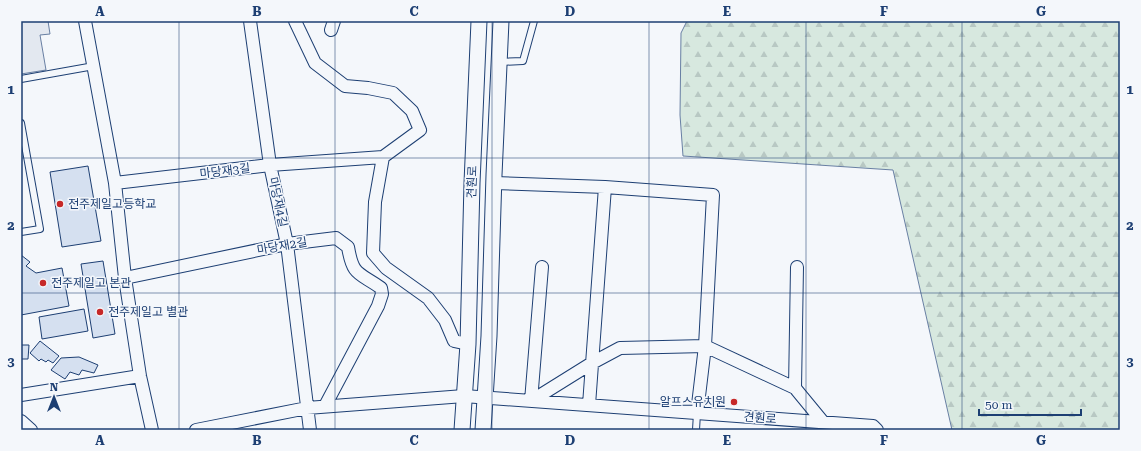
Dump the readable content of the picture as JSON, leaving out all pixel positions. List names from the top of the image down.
{
  "streets": {
    "street": [
      "마당재3길",
      "견훤로",
      "마당재4길",
      "마당재2길"
    ]
  },
  "crossings": [
    ["마당재3길", "마당재4길"],
    ["마당재4길", "마당재2길"]
  ],
  "places": [
    "전주제일고등학교",
    "전주제일고 본관",
    "전주제일고 별관",
    "알프스유치원"
  ],
  "scale_bar": "50 m",
  "north": "top",
  "grid": {
    "columns": [
      "A",
      "B",
      "C",
      "D",
      "E",
      "F",
      "G"
    ],
    "rows": ["1", "2", "3"]
  }
}
